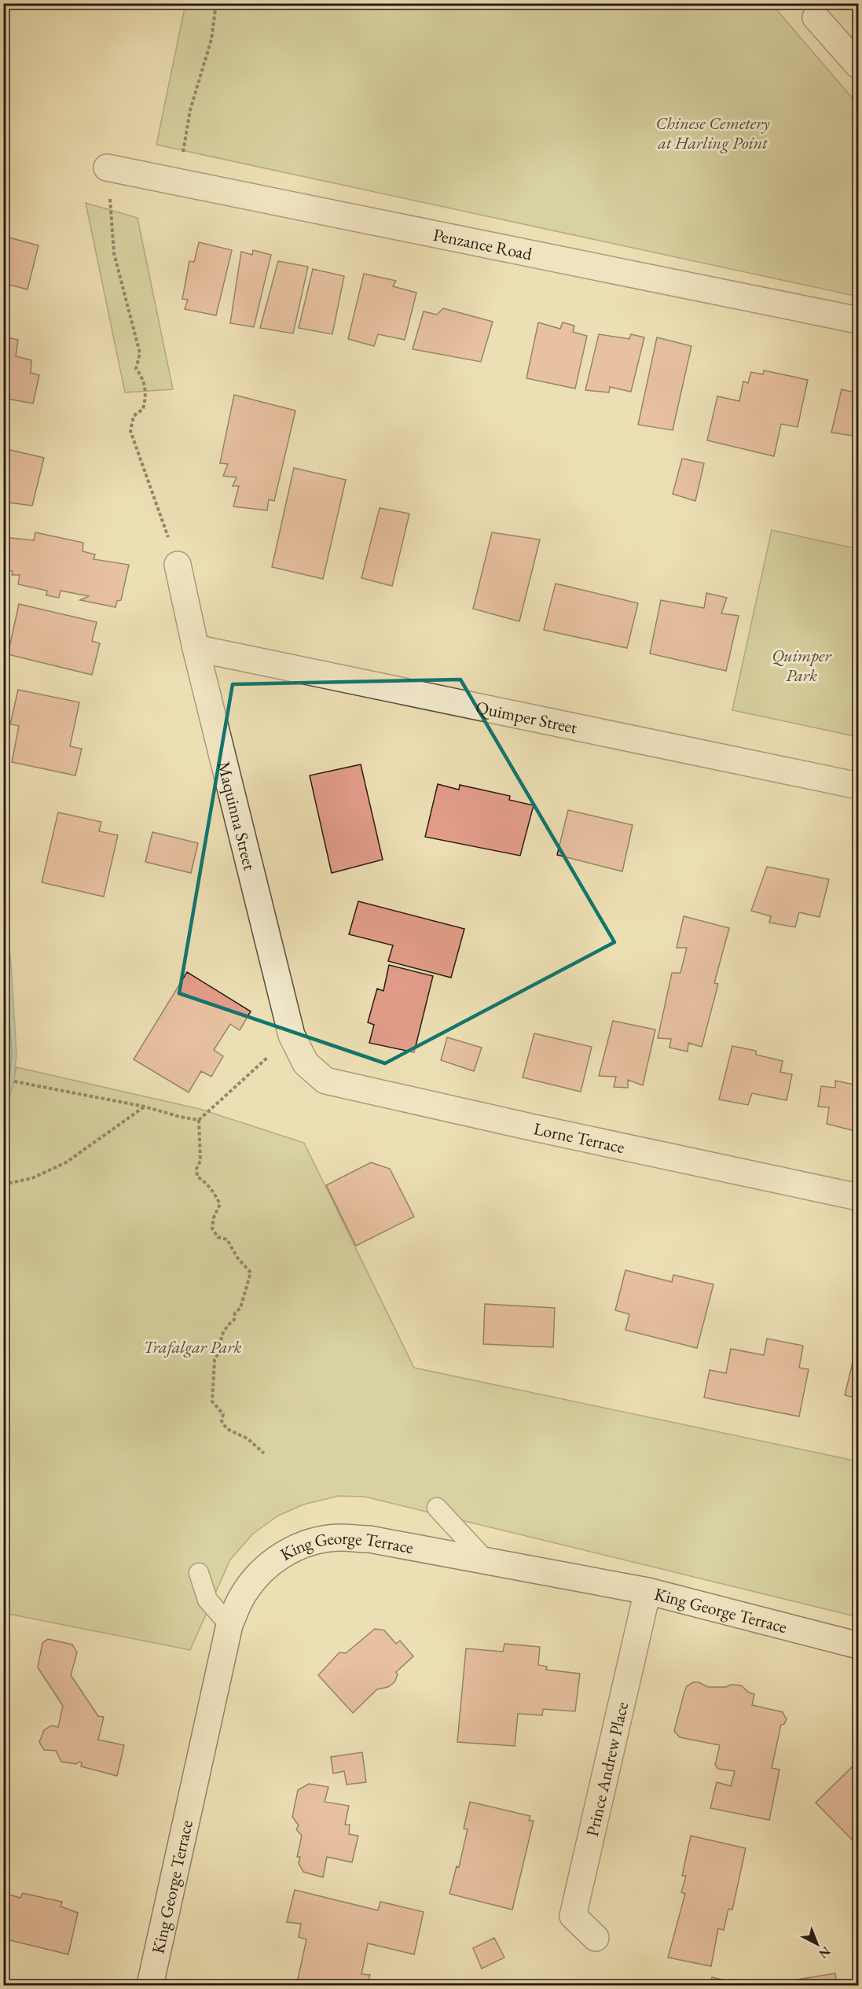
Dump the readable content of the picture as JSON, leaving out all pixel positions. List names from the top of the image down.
{
  "streets": {
    "street": [
      "Penzance Road",
      "Quimper Street",
      "Maquinna Street",
      "Lorne Terrace",
      "King George Terrace",
      "Prince Andrew Place"
    ]
  },
  "crossings": [
    ["Quimper Street", "Maquinna Street"],
    ["Maquinna Street", "Lorne Terrace"],
    ["King George Terrace", "Prince Andrew Place"]
  ],
  "parks": ["Chinese Cemetery at Harling Point", "Quimper Park", "Trafalgar Park"],
  "north": "bottom right"
}
